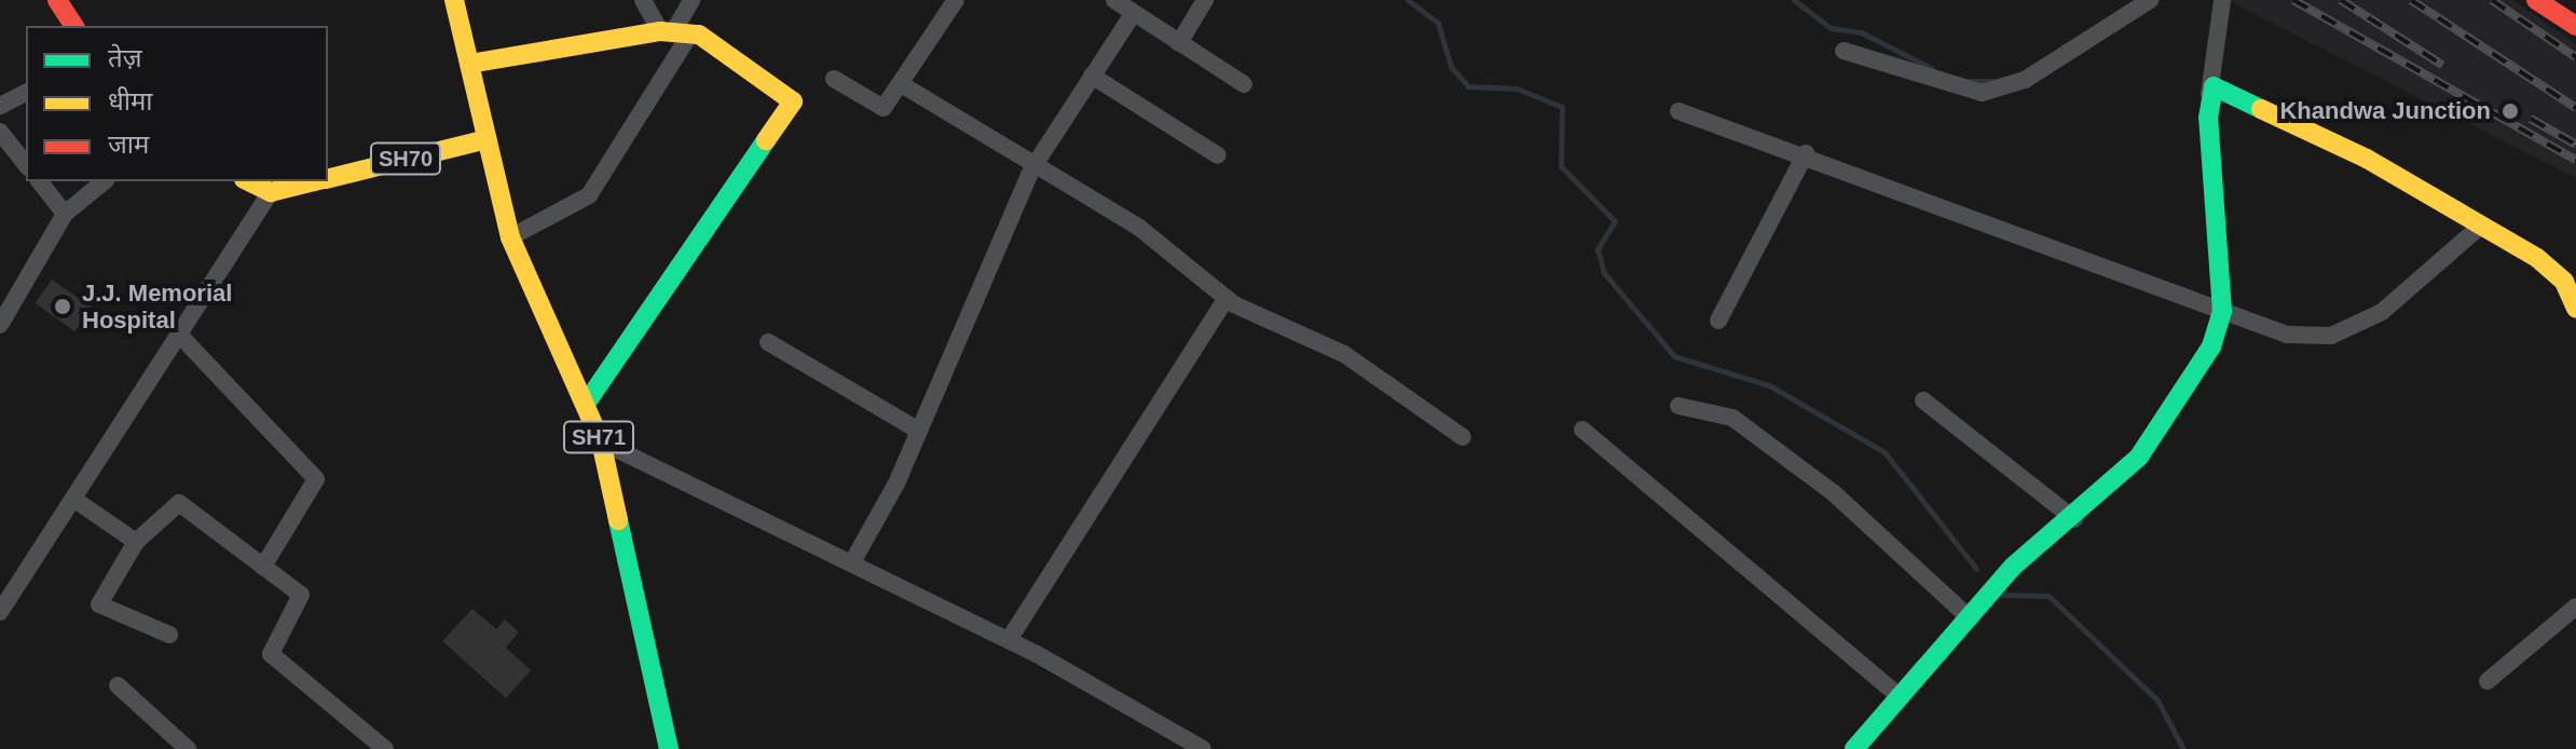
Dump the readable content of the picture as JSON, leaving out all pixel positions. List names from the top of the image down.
{
  "streets": {
    "main road": ["SH70", "SH71"]
  },
  "crossings": [
    ["SH70", "SH71"]
  ],
  "places": ["Khandwa Junction", "J.J. Memorial Hospital"],
  "legend": ["तेज़", "धीमा", "जाम"]
}
